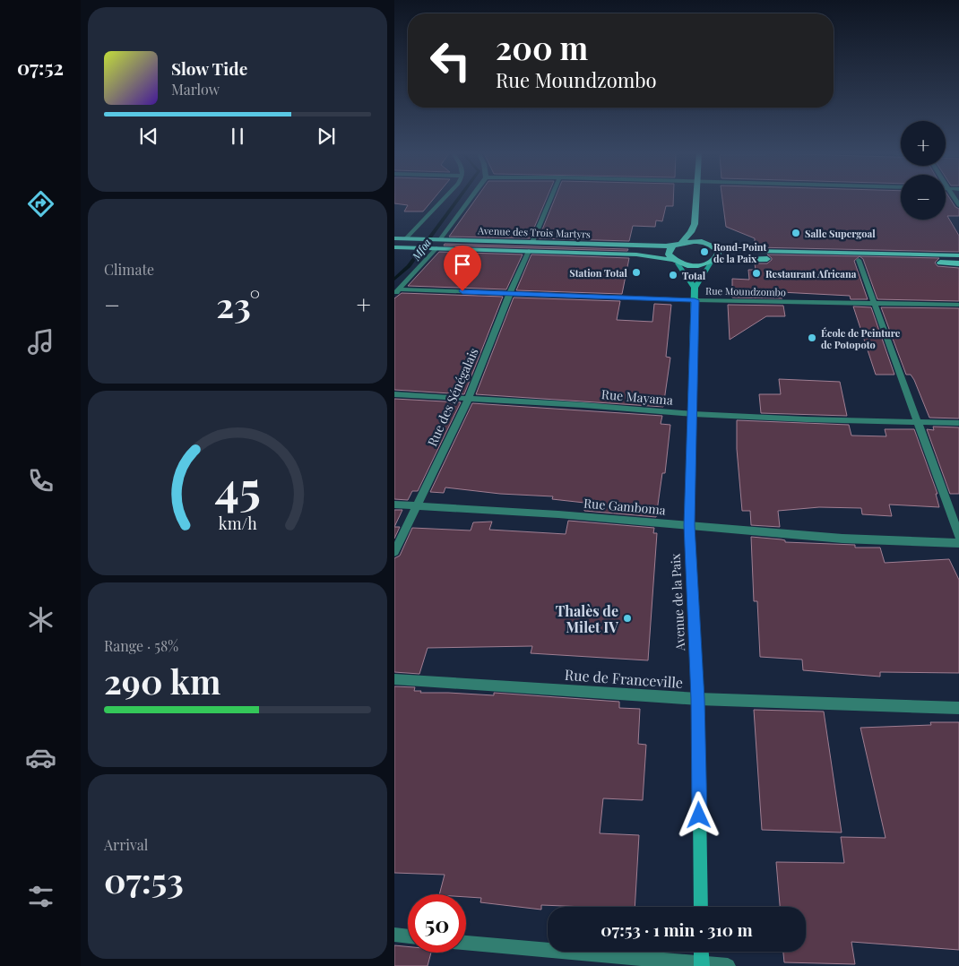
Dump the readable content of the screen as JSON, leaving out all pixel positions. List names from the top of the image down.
{
  "streets": {
    "main road": ["Avenue des Trois Martyrs", "Avenue de la Paix"],
    "street": [
      "Rue Moundzombo",
      "Rue des Sénégalais",
      "Rue Mayama",
      "Rue Gamboma",
      "Rue de Franceville"
    ]
  },
  "crossings": [
    ["Avenue des Trois Martyrs", "Rue des Sénégalais"],
    ["Rue Moundzombo", "Rue des Sénégalais"],
    ["Rue Moundzombo", "Avenue de la Paix"],
    ["Rue des Sénégalais", "Rue Mayama"],
    ["Rue des Sénégalais", "Rue Gamboma"],
    ["Rue Mayama", "Avenue de la Paix"],
    ["Rue Gamboma", "Avenue de la Paix"],
    ["Avenue de la Paix", "Rue de Franceville"]
  ],
  "water": ["Mfoa"],
  "places": [
    "Salle Supergoal",
    "Rond-Point de la Paix",
    "Station Total",
    "Restaurant Africana",
    "Total",
    "École de Peinture de Potopoto",
    "Thalès de Milet IV"
  ],
  "page": {
    "tabs": "07:52",
    "turn": ["200 m", "Rue Moundzombo"],
    "song": ["Slow Tide", "Marlow"],
    "map_buttons": ["+", "−"],
    "tile": [
      "Climate",
      ["Range · 58%", "290 km"],
      ["Arrival", "07:53"]
    ],
    "heat": ["−", "23°", "+"],
    "limit": "50",
    "trip": "07:53 · 1 min · 310 m",
    "gauge": ["45", "km/h"]
  }
}
